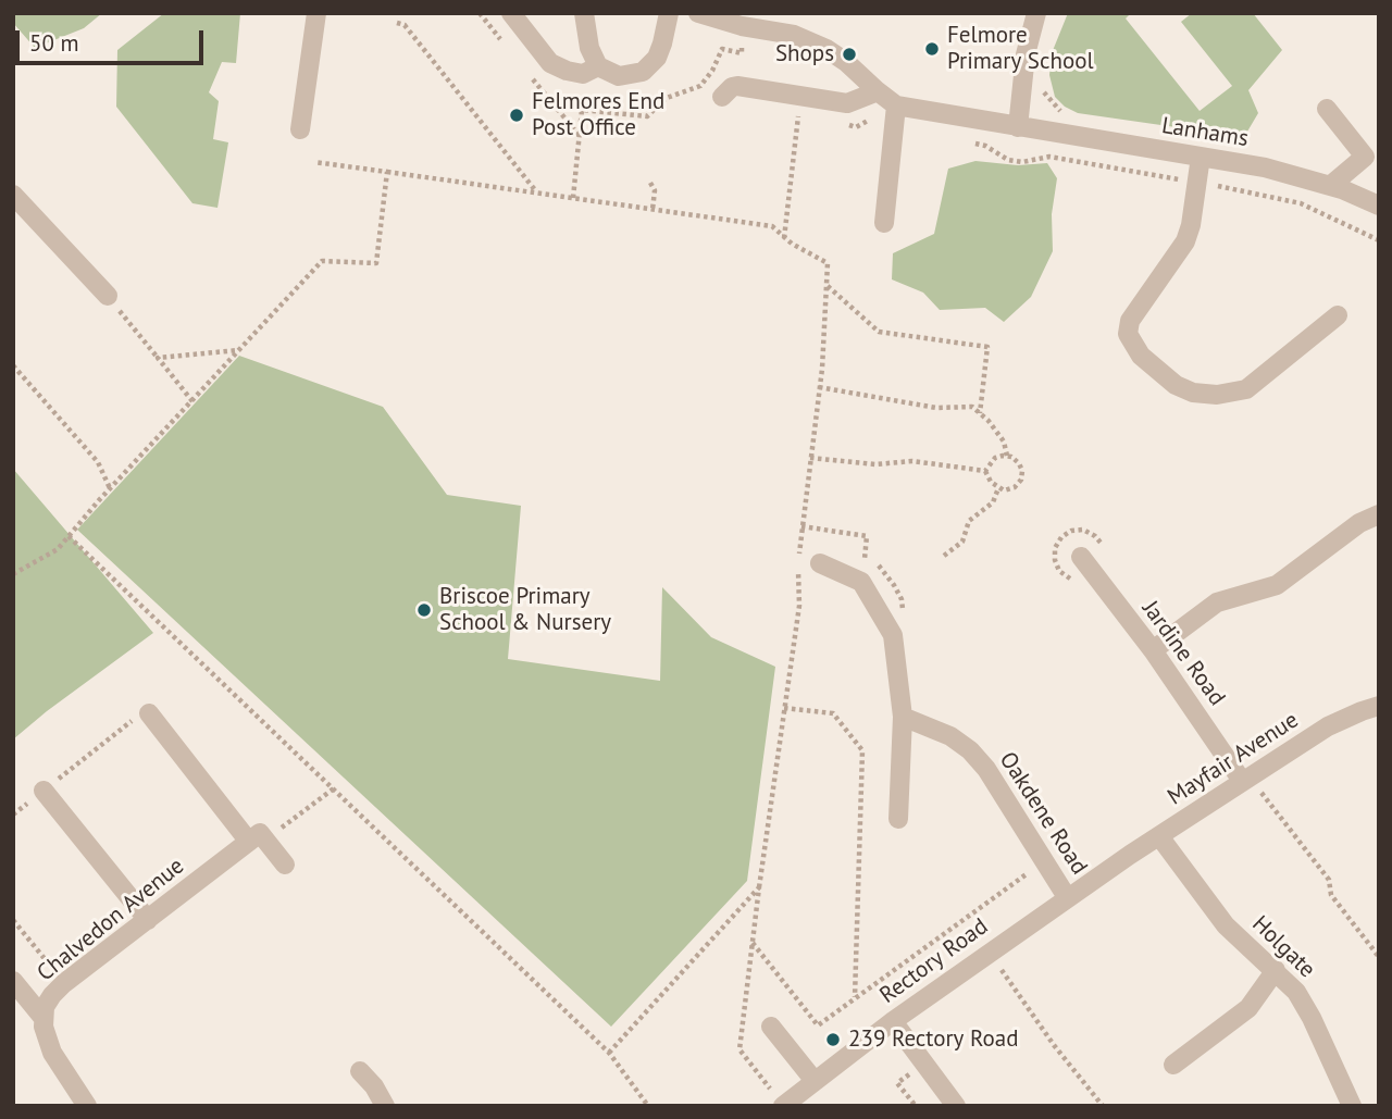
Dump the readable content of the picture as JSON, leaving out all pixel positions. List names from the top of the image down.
{
  "streets": {
    "street": [
      "Lanhams",
      "Jardine Road",
      "Mayfair Avenue",
      "Oakdene Road",
      "Chalvedon Avenue",
      "Holgate",
      "Rectory Road"
    ]
  },
  "crossings": [
    ["Jardine Road", "Mayfair Avenue"],
    ["Mayfair Avenue", "Holgate"],
    ["Mayfair Avenue", "Rectory Road"],
    ["Oakdene Road", "Rectory Road"]
  ],
  "places": [
    "Felmore Primary School",
    "Shops",
    "Felmores End Post Office",
    "Briscoe Primary School & Nursery",
    "239 Rectory Road"
  ],
  "scale_bar": "50 m"
}
